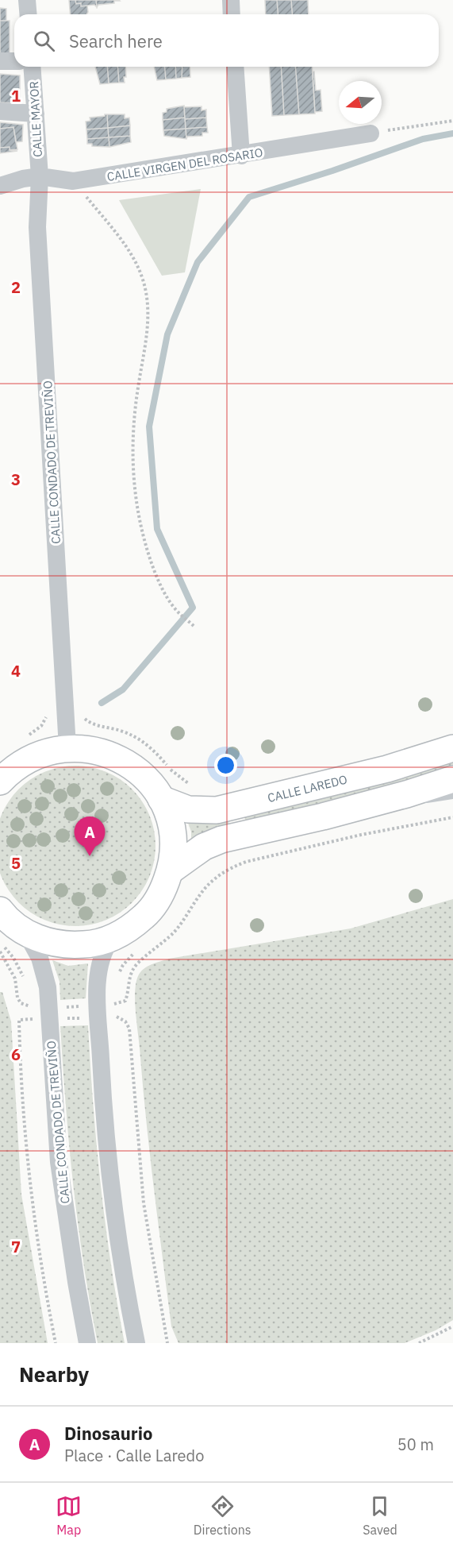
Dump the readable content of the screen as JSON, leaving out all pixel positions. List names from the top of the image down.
{
  "streets": {
    "main road": ["CALLE LAREDO"],
    "street": ["CALLE MAYOR", "CALLE VIRGEN DEL ROSARIO", "CALLE CONDADO DE TREVIÑO"]
  },
  "crossings": [
    ["CALLE MAYOR", "CALLE VIRGEN DEL ROSARIO"],
    ["CALLE MAYOR", "CALLE CONDADO DE TREVIÑO"],
    ["CALLE VIRGEN DEL ROSARIO", "CALLE CONDADO DE TREVIÑO"]
  ],
  "north": "left",
  "page": {
    "search": "Search here",
    "pins": "A",
    "heading": "Nearby",
    "list": [
      {
        "mark": "A",
        "name": "Dinosaurio",
        "note": "Place · Calle Laredo",
        "value": "50 m"
      }
    ],
    "nav": ["Map", "Directions", "Saved"]
  },
  "grid": {
    "rows": [
      "1",
      "2",
      "3",
      "4",
      "5",
      "6",
      "7"
    ]
  }
}
